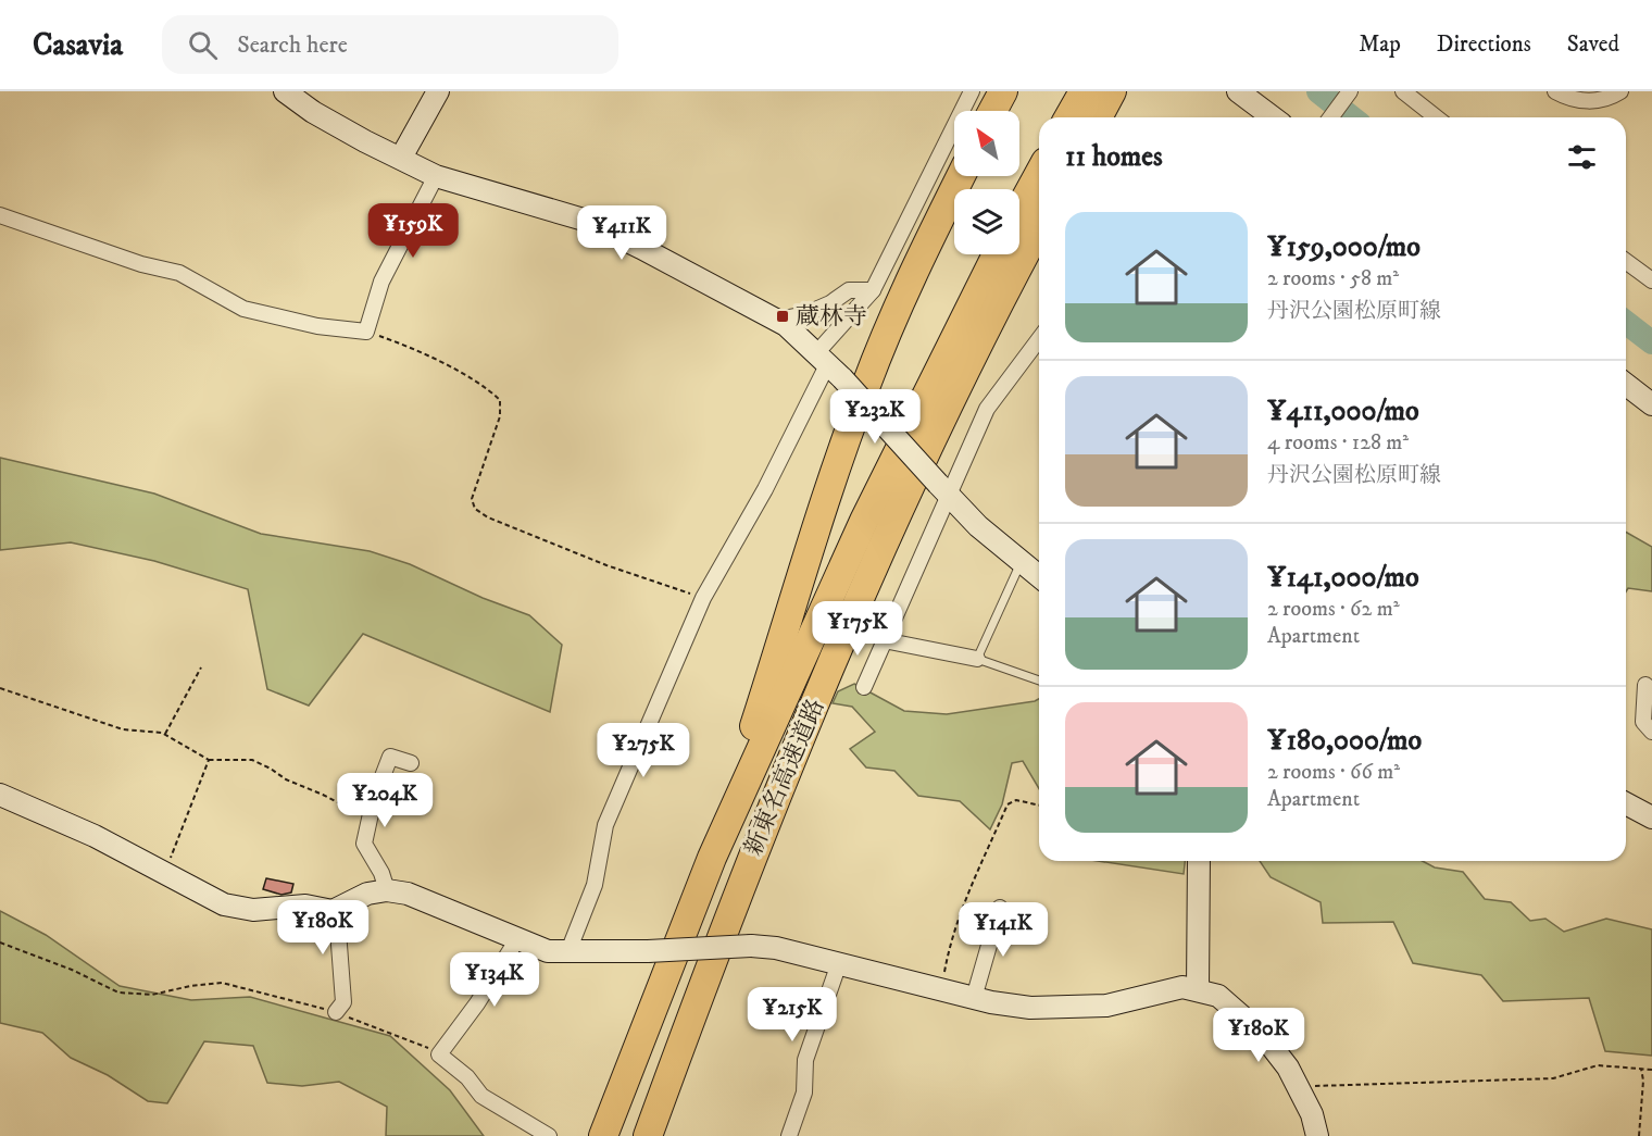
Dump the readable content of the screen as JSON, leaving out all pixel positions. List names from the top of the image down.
{
  "streets": {
    "highway": ["新東名高速道路"]
  },
  "places": {
    "transit": ["蔵林寺"]
  },
  "north": "top left",
  "page": {
    "header": "Casavia",
    "search": "Search here",
    "nav": ["Map", "Directions", "Saved"],
    "heading": "11 homes",
    "list": [
      {
        "name": "¥159,000/mo",
        "note": "2 rooms · 58 m² · 丹沢公園松原町線"
      },
      {
        "name": "¥411,000/mo",
        "note": "4 rooms · 128 m² · 丹沢公園松原町線"
      },
      {
        "name": "¥141,000/mo",
        "note": "2 rooms · 62 m² · Apartment"
      },
      {
        "name": "¥180,000/mo",
        "note": "2 rooms · 66 m² · Apartment"
      }
    ],
    "price": [
      "¥159K",
      "¥411K",
      "¥232K",
      "¥175K",
      "¥275K",
      "¥204K",
      "¥180K",
      "¥141K",
      "¥134K",
      "¥215K",
      "¥180K"
    ]
  }
}
